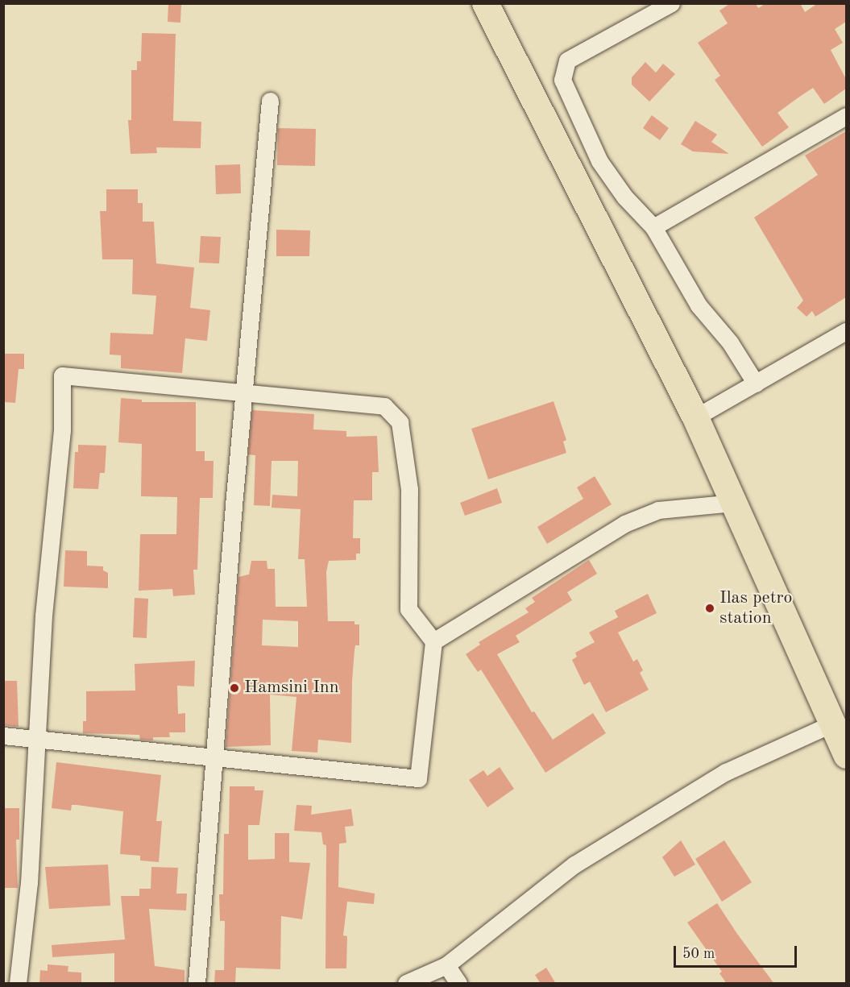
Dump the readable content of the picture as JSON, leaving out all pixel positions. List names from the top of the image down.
{
  "places": ["Ilas petro station", "Hamsini Inn"],
  "scale_bar": "50 m"
}
